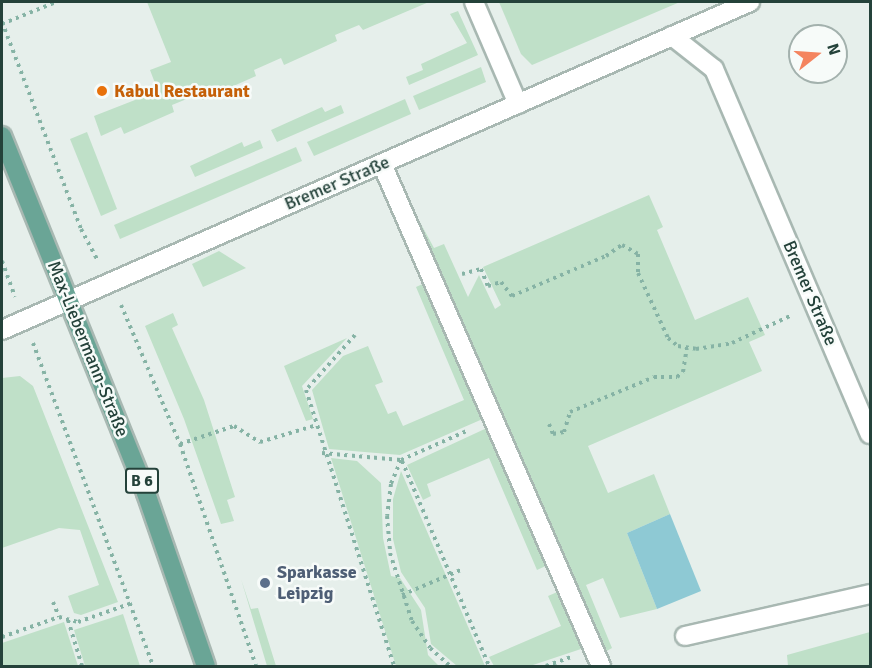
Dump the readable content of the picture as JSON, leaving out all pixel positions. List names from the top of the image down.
{
  "streets": {
    "main road": ["Max-Liebermann-Straße", "B 6"],
    "street": ["Bremer Straße"]
  },
  "crossings": [
    ["Bremer Straße", "Max-Liebermann-Straße"]
  ],
  "places": ["Kabul Restaurant", "Sparkasse Leipzig"],
  "north": "right"
}
